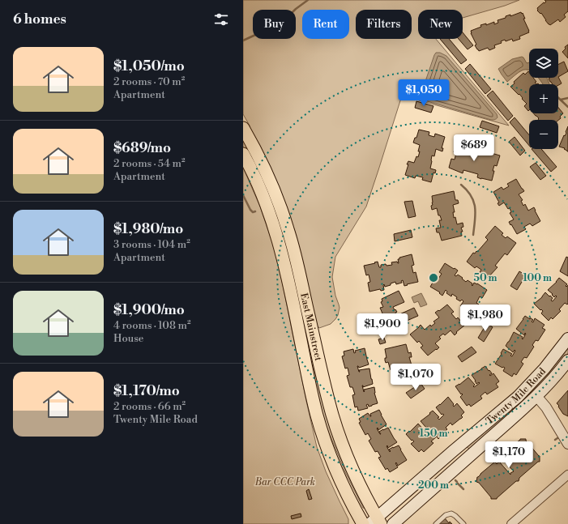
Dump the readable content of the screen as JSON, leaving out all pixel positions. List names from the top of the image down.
{
  "streets": {
    "main road": ["East Mainstreet", "Twenty Mile Road"]
  },
  "crossings": [
    ["East Mainstreet", "Twenty Mile Road"]
  ],
  "parks": ["Bar CCC Park"],
  "page": {
    "heading": "6 homes",
    "chip": [
      "Buy",
      "Rent",
      "Filters",
      "New"
    ],
    "list": [
      {
        "name": "$1,050/mo",
        "note": "2 rooms · 70 m² · Apartment"
      },
      {
        "name": "$689/mo",
        "note": "2 rooms · 54 m² · Apartment"
      },
      {
        "name": "$1,980/mo",
        "note": "3 rooms · 104 m² · Apartment"
      },
      {
        "name": "$1,900/mo",
        "note": "4 rooms · 108 m² · House"
      },
      {
        "name": "$1,170/mo",
        "note": "2 rooms · 66 m² · Twenty Mile Road"
      }
    ],
    "map_buttons": ["+", "−"],
    "price": [
      "$1,050",
      "$689",
      "$1,980",
      "$1,900",
      "$1,070",
      "$1,170"
    ]
  },
  "rings": [
    "50 m",
    "100 m",
    "150 m",
    "200 m"
  ]
}
